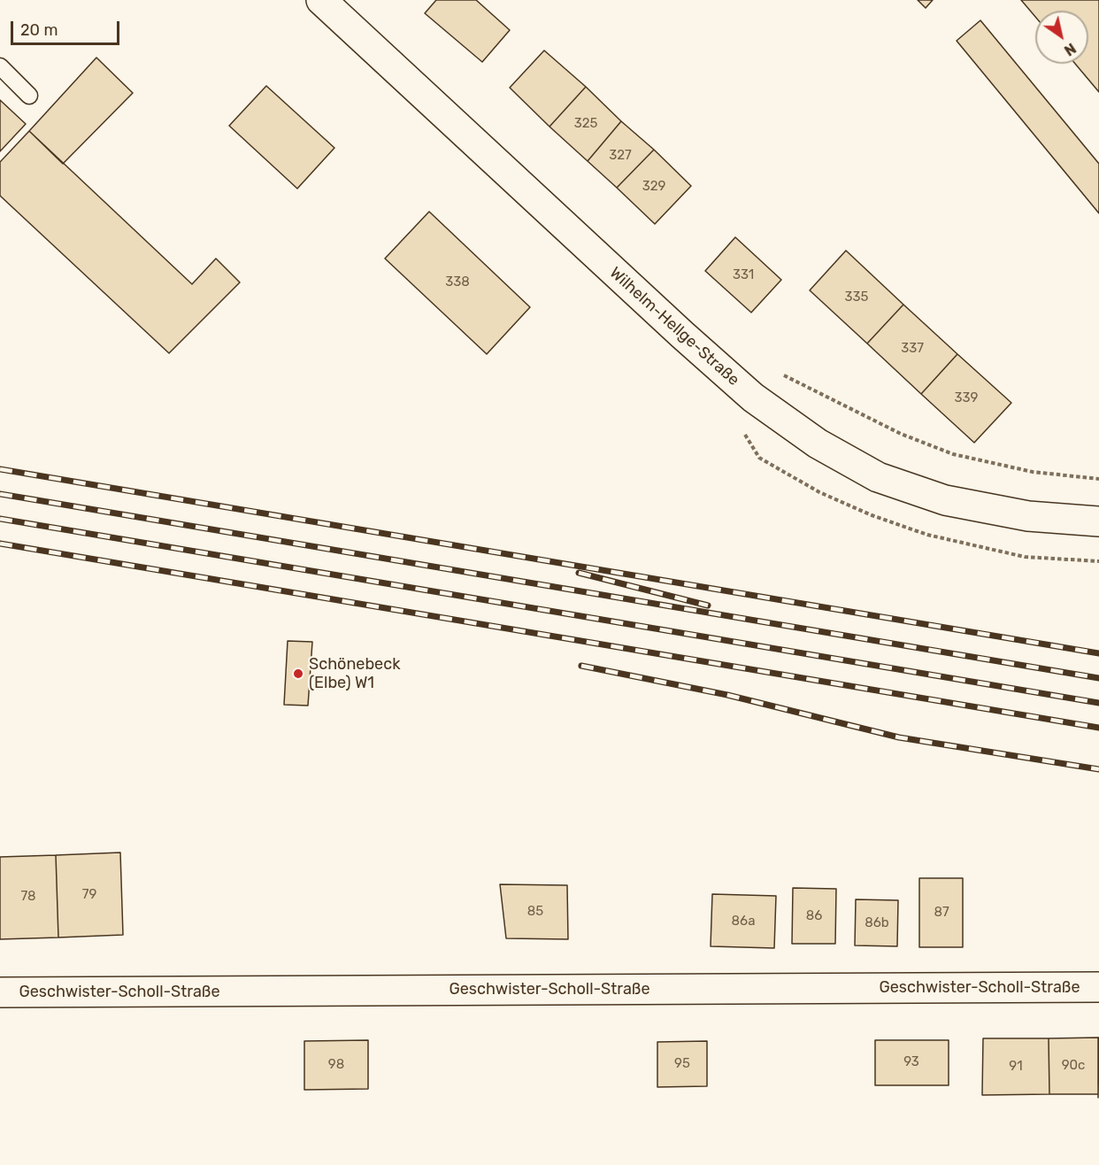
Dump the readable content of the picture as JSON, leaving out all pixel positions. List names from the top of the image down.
{
  "streets": {
    "street": ["Wilhelm-Hellge-Straße", "Geschwister-Scholl-Straße"]
  },
  "places": ["Schönebeck (Elbe) W1"],
  "house_numbers": [
    "325",
    "327",
    "329",
    "331",
    "338",
    "335",
    "337",
    "339",
    "79",
    "78",
    "85",
    "87",
    "86",
    "86a",
    "86b",
    "93",
    "95",
    "98",
    "90c",
    "91"
  ],
  "scale_bar": "20 m",
  "north": "bottom right"
}
